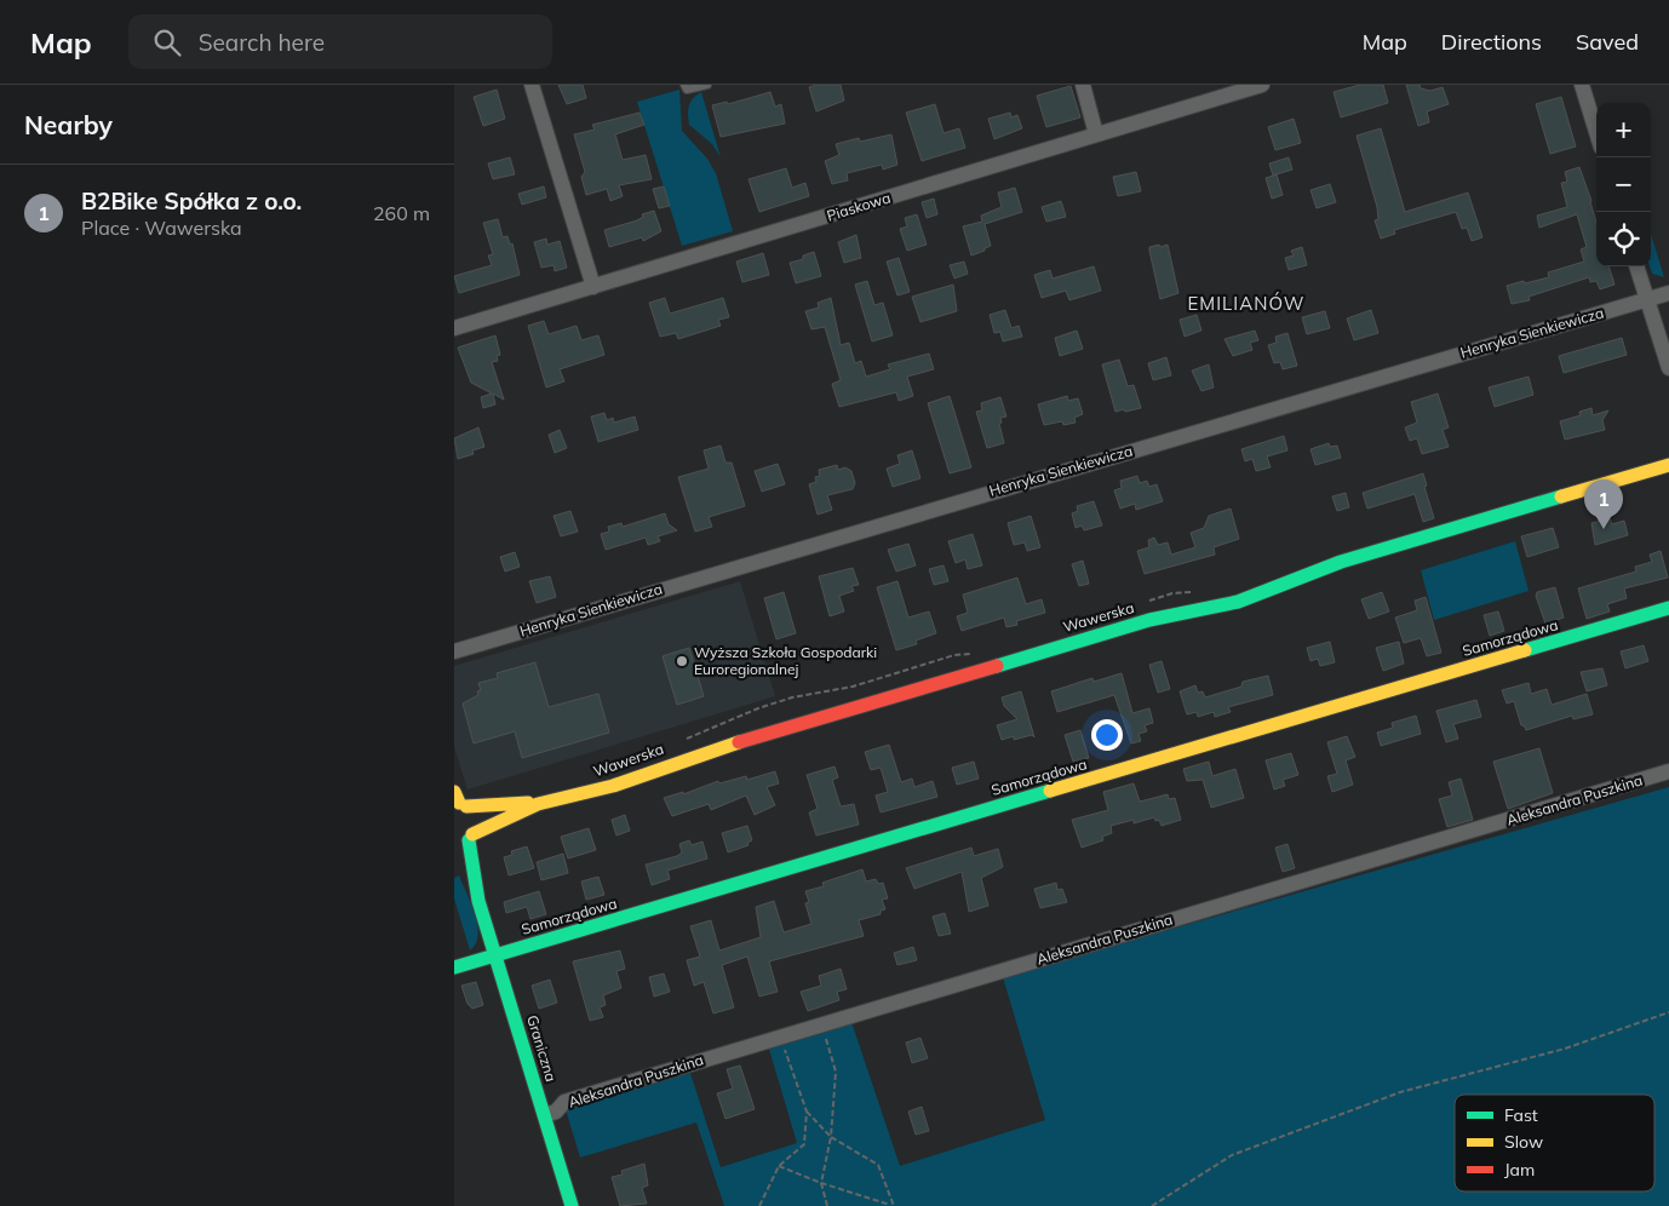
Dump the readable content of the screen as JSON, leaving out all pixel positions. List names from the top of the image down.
{
  "streets": {
    "street": [
      "Piaskowa",
      "Henryka Sienkiewicza",
      "Wawerska",
      "Samorządowa",
      "Aleksandra Puszkina",
      "Graniczna"
    ]
  },
  "crossings": [
    ["Wawerska", "Graniczna"],
    ["Samorządowa", "Graniczna"],
    ["Aleksandra Puszkina", "Graniczna"]
  ],
  "districts": ["EMILIANÓW"],
  "places": ["Wyższa Szkoła Gospodarki Euroregionalnej"],
  "legend": ["Fast", "Slow", "Jam"],
  "page": {
    "header": "Map",
    "search": "Search here",
    "nav": ["Map", "Directions", "Saved"],
    "heading": "Nearby",
    "map_buttons": ["+", "−"],
    "list": [
      {
        "mark": "1",
        "name": "B2Bike Spółka z o.o.",
        "note": "Place · Wawerska",
        "value": "260 m"
      }
    ],
    "pins": "1"
  }
}
